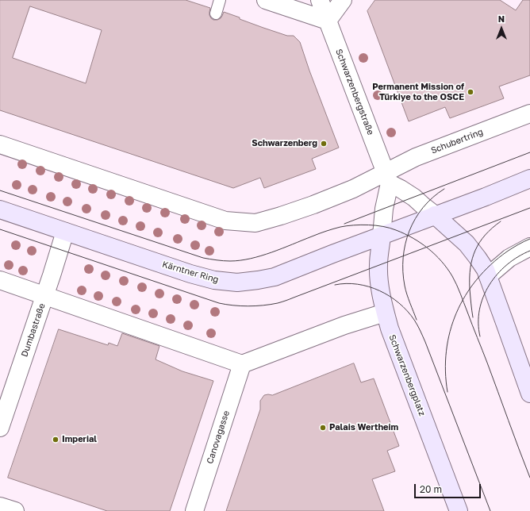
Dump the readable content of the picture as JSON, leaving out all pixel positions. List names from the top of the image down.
{
  "streets": {
    "main road": ["Kärntner Ring", "Schwarzenbergplatz"],
    "street": [
      "Schwarzenbergstraße",
      "Schubertring",
      "Dumbastraße",
      "Canovagasse"
    ]
  },
  "crossings": [
    ["Schwarzenbergstraße", "Schubertring"],
    ["Kärntner Ring", "Dumbastraße"],
    ["Kärntner Ring", "Schwarzenbergplatz"]
  ],
  "places": [
    "Permanent Mission of Türkiye to the OSCE",
    "Schwarzenberg",
    "Palais Wertheim",
    "Imperial"
  ],
  "scale_bar": "20 m",
  "north": "top"
}
